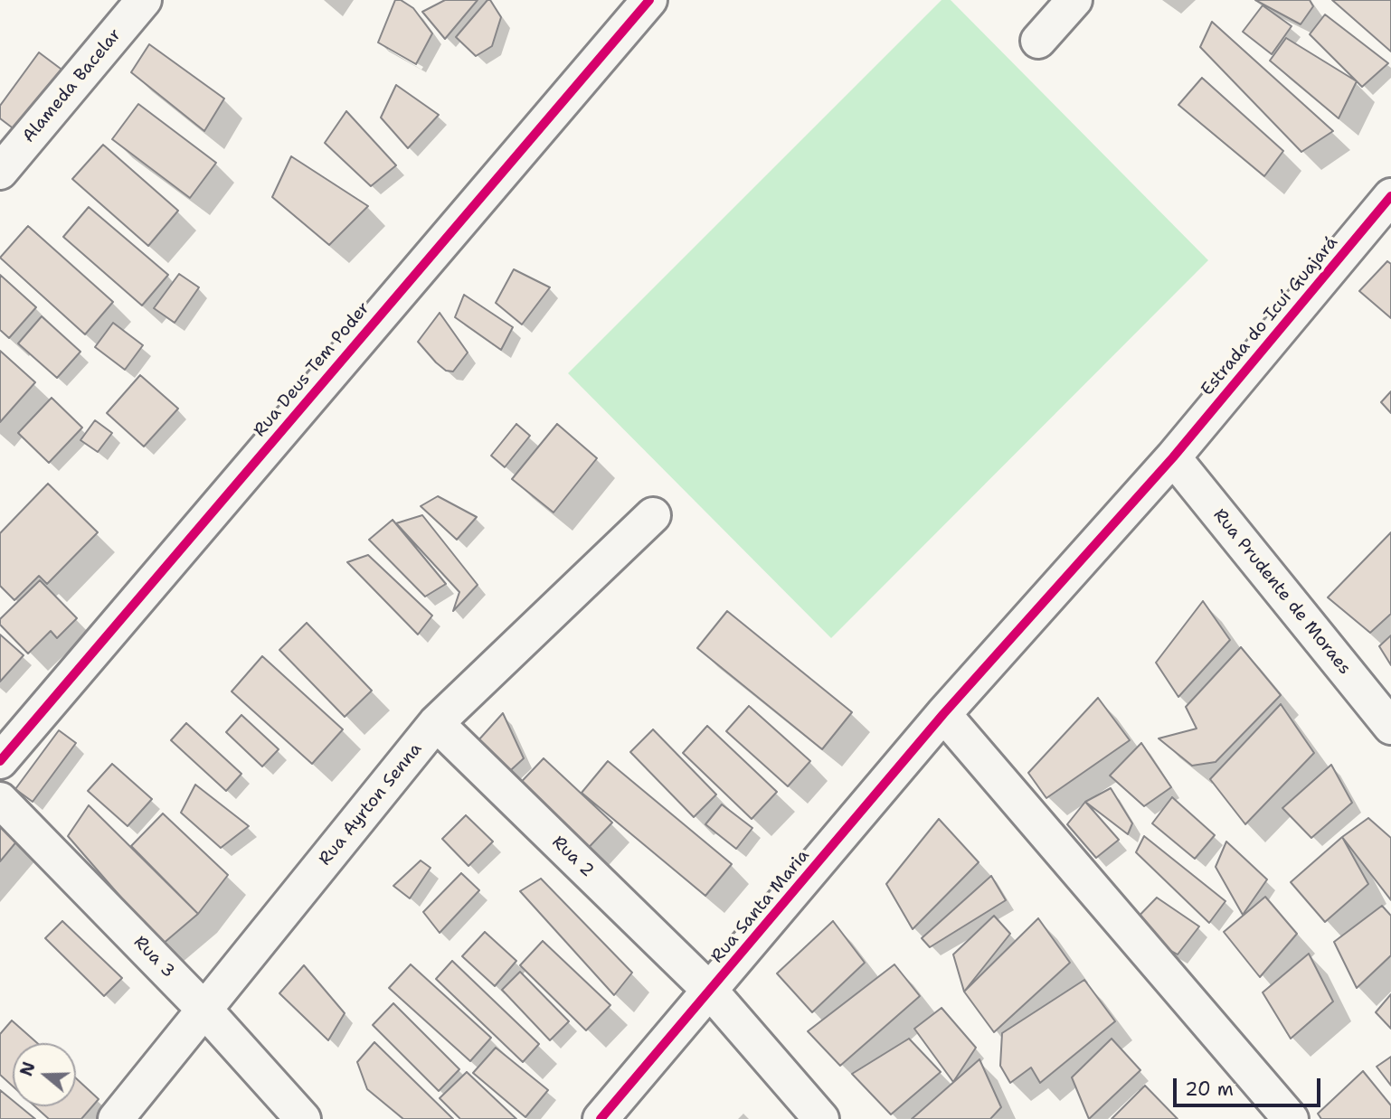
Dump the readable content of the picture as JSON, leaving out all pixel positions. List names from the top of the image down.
{
  "streets": {
    "street": [
      "Alameda Bacelar",
      "Estrada do Icuí Guajará",
      "Rua Deus Tem Poder",
      "Rua Prudente de Moraes",
      "Rua Ayrton Senna",
      "Rua 2",
      "Rua Santa Maria",
      "Rua 3"
    ]
  },
  "crossings": [
    ["Estrada do Icuí Guajará", "Rua Prudente de Moraes"],
    ["Estrada do Icuí Guajará", "Rua Santa Maria"],
    ["Rua Ayrton Senna", "Rua 2"],
    ["Rua Ayrton Senna", "Rua 3"],
    ["Rua 2", "Rua Santa Maria"]
  ],
  "scale_bar": "20 m",
  "north": "left"
}
